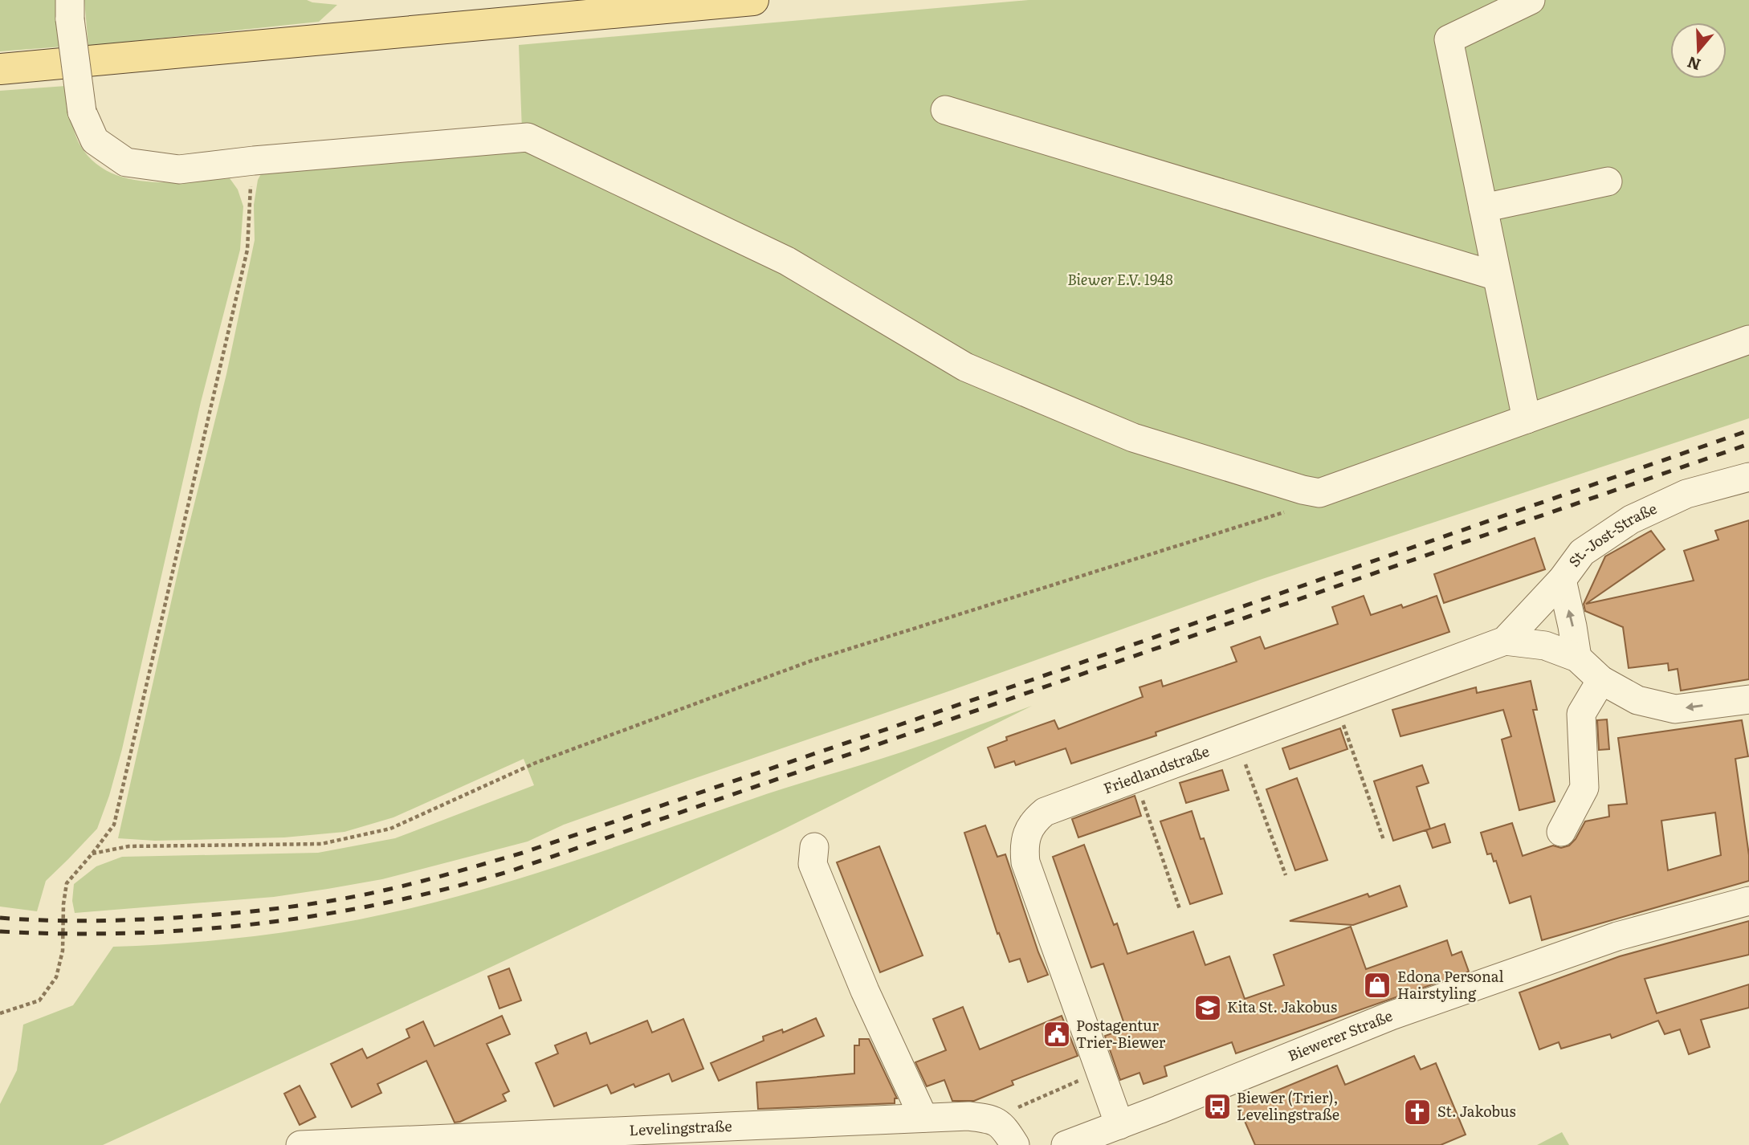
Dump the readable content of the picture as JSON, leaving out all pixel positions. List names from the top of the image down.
{
  "streets": {
    "street": [
      "St.-Jost-Straße",
      "Friedlandstraße",
      "Biewerer Straße",
      "Levelingstraße"
    ]
  },
  "crossings": [
    ["St.-Jost-Straße", "Friedlandstraße"],
    ["Friedlandstraße", "Biewerer Straße"]
  ],
  "parks": ["Biewer E.V. 1948"],
  "places": {
    "shop": ["Edona Personal Hairstyling"],
    "school or university": ["Kita St. Jakobus"],
    "public building": ["Postagentur Trier-Biewer"],
    "bus stop": ["Biewer (Trier), Levelingstraße"],
    "church": ["St. Jakobus"]
  },
  "north": "bottom"
}
